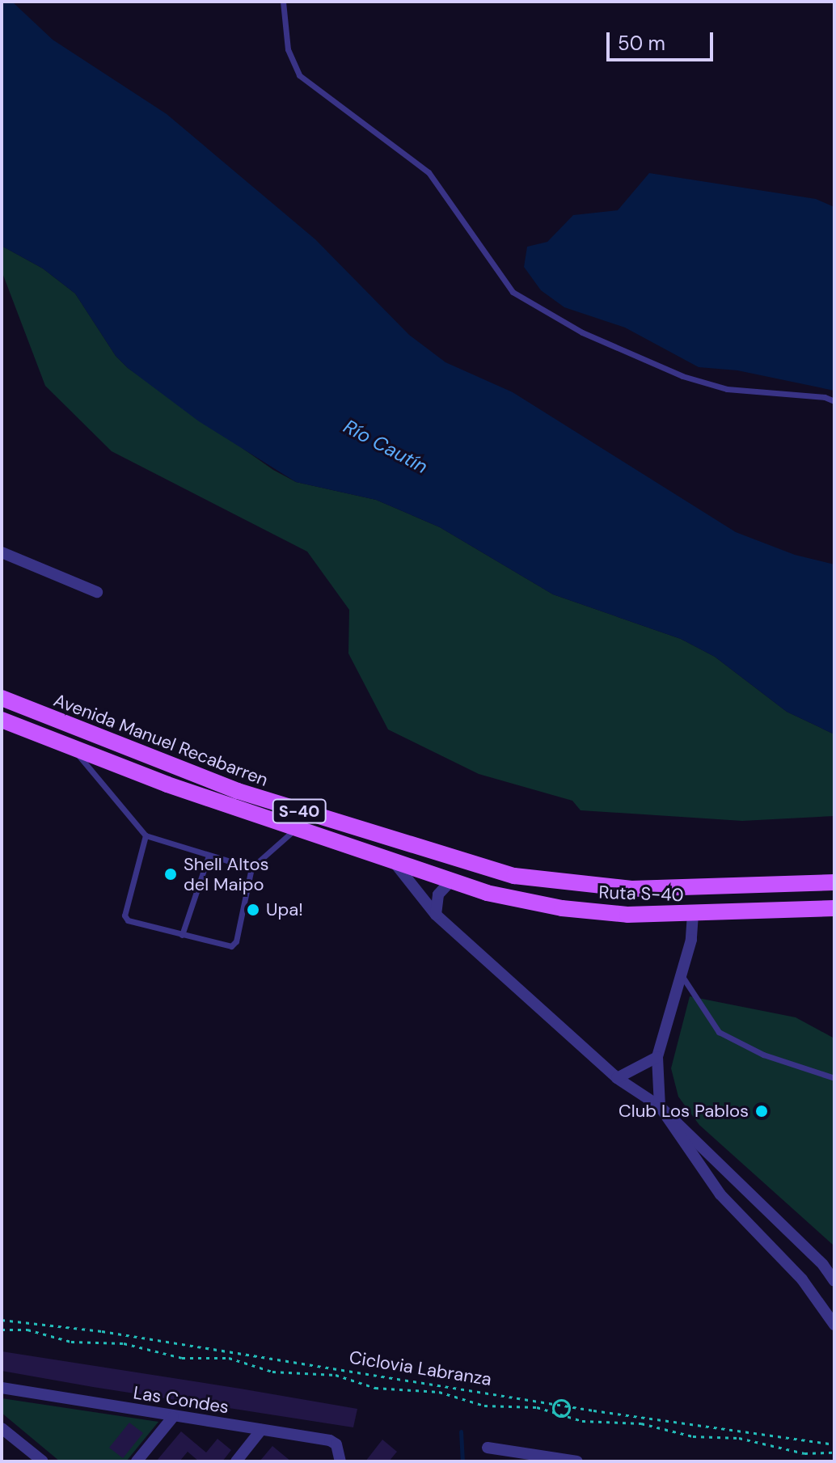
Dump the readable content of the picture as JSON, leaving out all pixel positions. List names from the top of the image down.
{
  "streets": {
    "main road": ["Avenida Manuel Recabarren", "S-40", "Ruta S-40"],
    "street": ["Las Condes"],
    "path": ["Ciclovia Labranza"]
  },
  "crossings": [
    ["Avenida Manuel Recabarren", "Ruta S-40"]
  ],
  "water": ["Río Cautín"],
  "places": ["Shell Altos del Maipo", "Upa!", "Club Los Pablos"],
  "scale_bar": "50 m"
}
